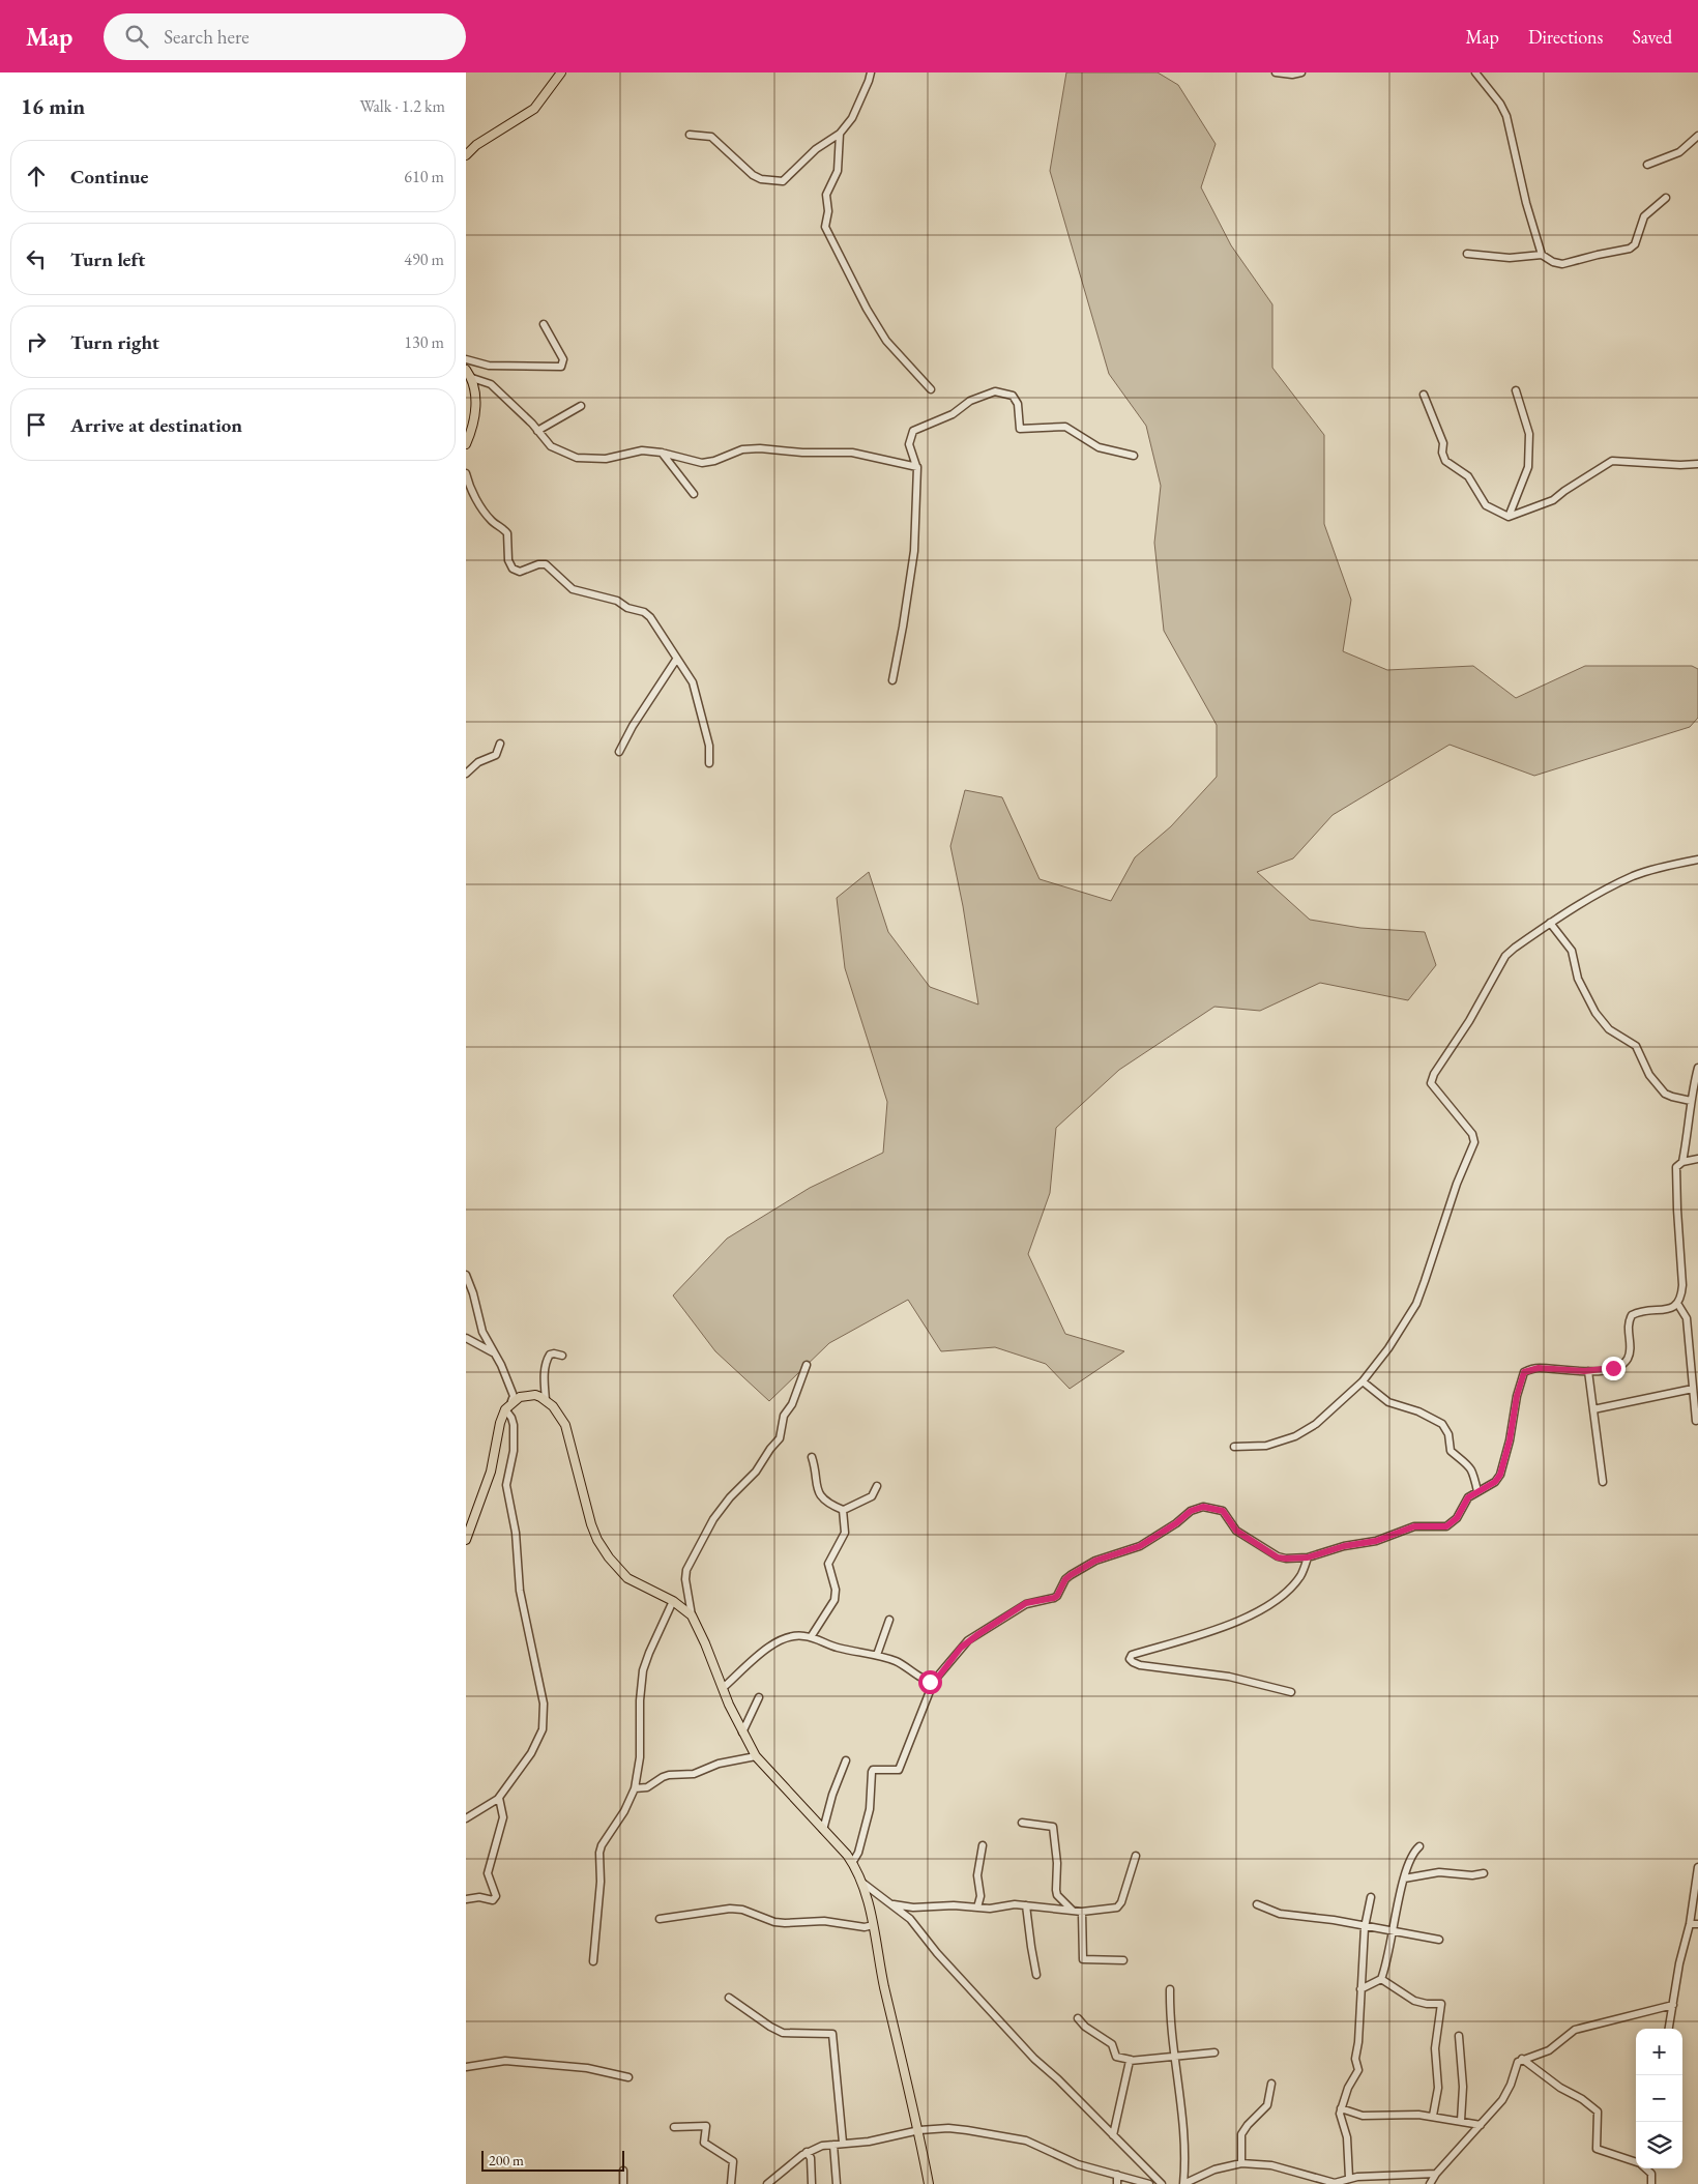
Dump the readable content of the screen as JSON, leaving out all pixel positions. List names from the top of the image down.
{
  "scale_bar": "200 m",
  "page": {
    "header": "Map",
    "search": "Search here",
    "nav": ["Map", "Directions", "Saved"],
    "heading": ["16 min", "Walk · 1.2 km"],
    "list": [
      ["Continue", "610 m"],
      ["Turn left", "490 m"],
      ["Turn right", "130 m"],
      "Arrive at destination"
    ],
    "map_buttons": ["+", "−"],
    "scale": "200 m"
  }
}
